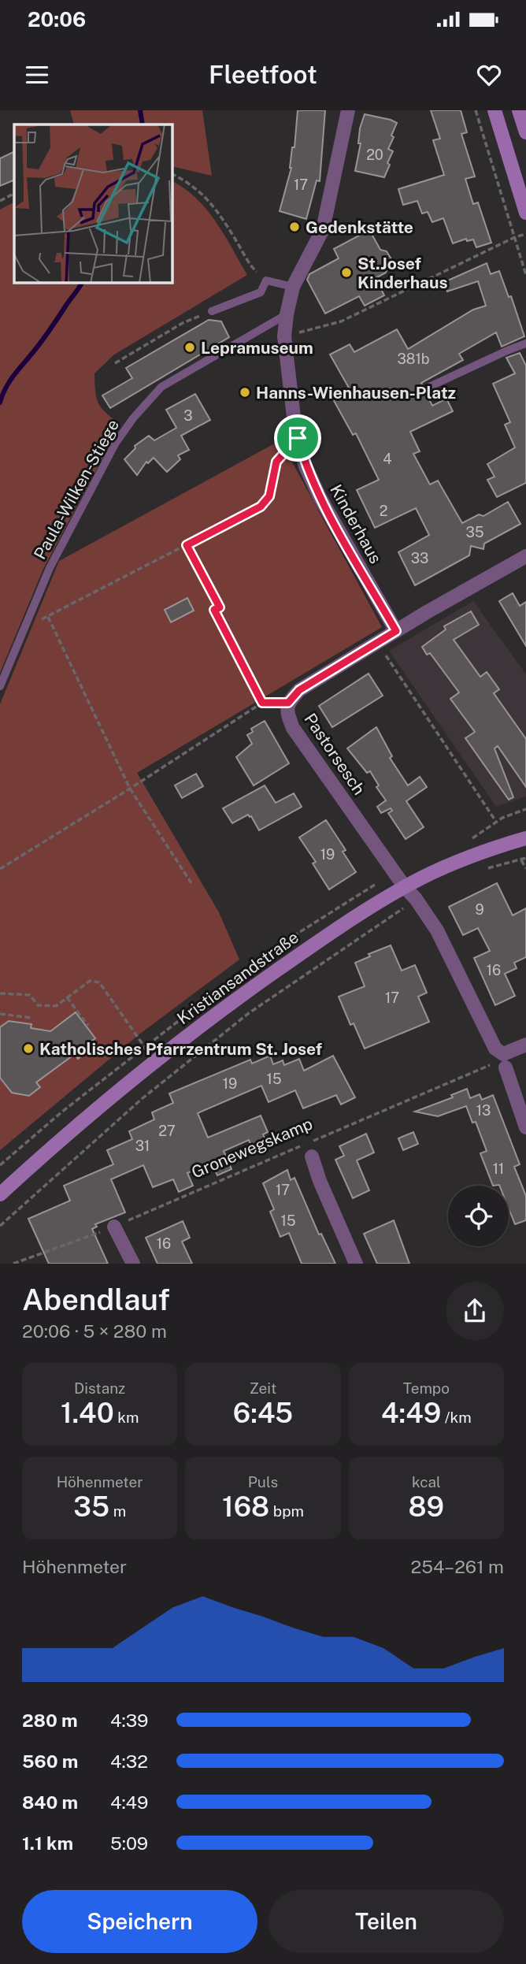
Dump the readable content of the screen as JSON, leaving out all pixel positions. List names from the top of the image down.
{
  "streets": {
    "street": [
      "Kinderhaus",
      "Pastorsesch",
      "Kristiansandstraße",
      "Gronewegskamp"
    ],
    "lane": ["Paula-Wilken-Stiege"]
  },
  "crossings": [
    ["Paula-Wilken-Stiege", "Kinderhaus"],
    ["Kinderhaus", "Pastorsesch"],
    ["Pastorsesch", "Kristiansandstraße"],
    ["Pastorsesch", "Gronewegskamp"]
  ],
  "places": [
    "Gedenkstätte",
    "St.Josef Kinderhaus",
    "Lepramuseum",
    "Hanns-Wienhausen-Platz",
    "Katholisches Pfarrzentrum St. Josef"
  ],
  "house_numbers": [
    "20",
    "17",
    "381b",
    "3",
    "4",
    "2",
    "35",
    "33",
    "19",
    "9",
    "16",
    "17",
    "15",
    "19",
    "13",
    "27",
    "31",
    "11",
    "17",
    "15",
    "16"
  ],
  "page": {
    "status": "20:06",
    "header": "Fleetfoot",
    "heading": ["Abendlauf", "20:06 · 5 × 280 m"],
    "stats": [
      ["Distanz", "1.40 km"],
      ["Zeit", "6:45"],
      ["Tempo", "4:49 /km"],
      ["Höhenmeter", "35 m"],
      ["Puls", "168 bpm"],
      ["kcal", "89"]
    ],
    "chart": ["Höhenmeter", "254–261 m"],
    "list": [
      {
        "name": "280 m",
        "note": "4:39"
      },
      {
        "name": "560 m",
        "note": "4:32"
      },
      {
        "name": "840 m",
        "note": "4:49"
      },
      {
        "name": "1.1 km",
        "note": "5:09"
      }
    ],
    "buttons": ["Speichern", "Teilen"]
  }
}
